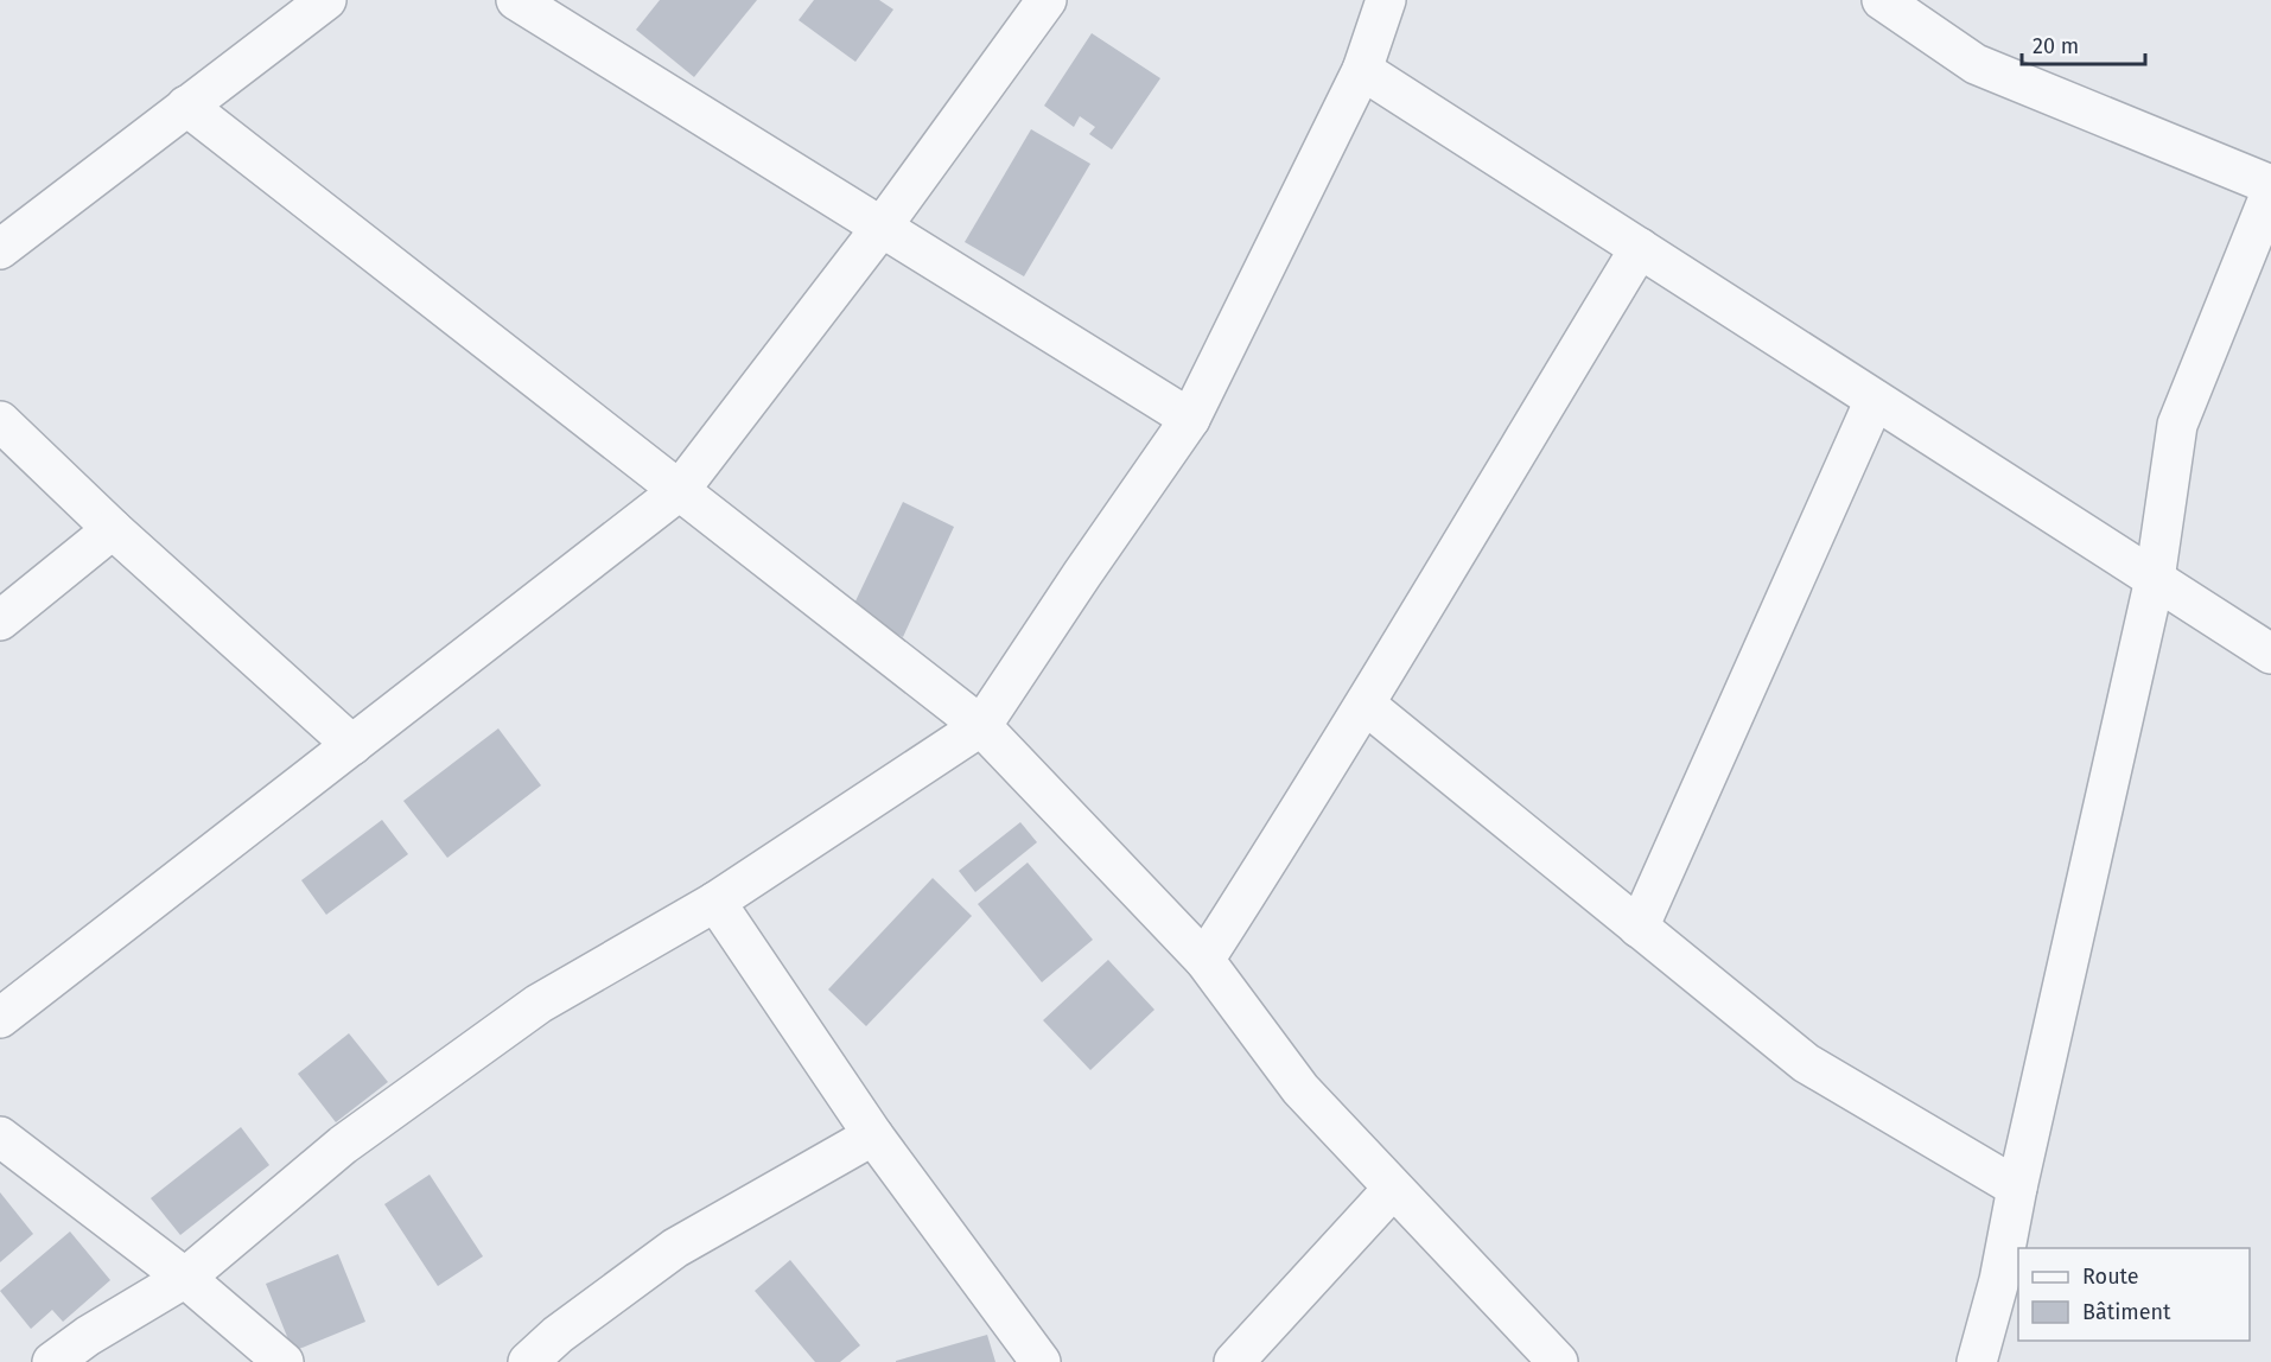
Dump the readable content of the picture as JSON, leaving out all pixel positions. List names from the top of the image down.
{
  "legend": ["Route", "Bâtiment"],
  "scale_bar": "20 m"
}
